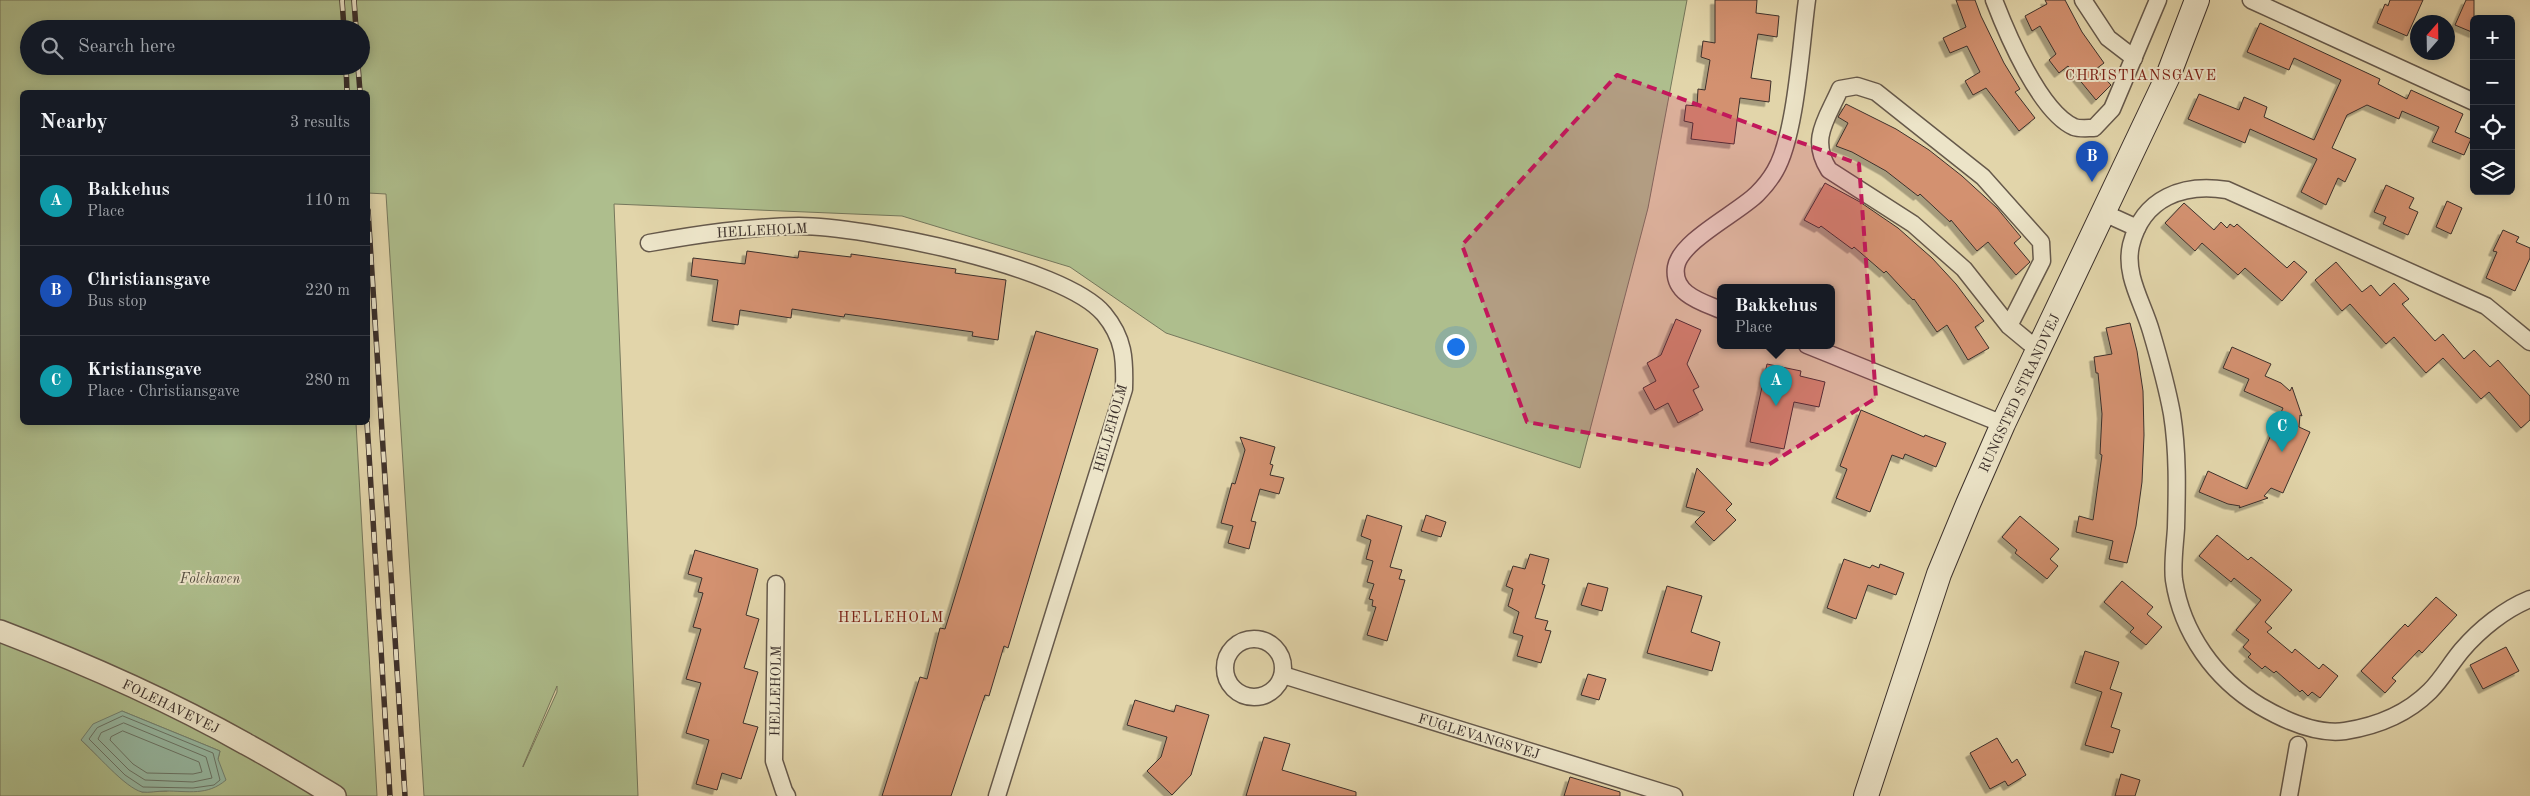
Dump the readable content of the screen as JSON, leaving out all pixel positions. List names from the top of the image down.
{
  "streets": {
    "main road": ["RUNGSTED STRANDVEJ"],
    "street": ["HELLEHOLM", "FOLEHAVEVEJ", "FUGLEVANGSVEJ"]
  },
  "districts": ["CHRISTIANSGAVE", "HELLEHOLM"],
  "parks": ["Folehaven"],
  "north": "top",
  "page": {
    "map_buttons": ["+", "−"],
    "search": "Search here",
    "heading": ["Nearby", "3 results"],
    "pins": ["B", "A", "C"],
    "list": [
      {
        "mark": "A",
        "name": "Bakkehus",
        "note": "Place",
        "value": "110 m"
      },
      {
        "mark": "B",
        "name": "Christiansgave",
        "note": "Bus stop",
        "value": "220 m"
      },
      {
        "mark": "C",
        "name": "Kristiansgave",
        "note": "Place · Christiansgave",
        "value": "280 m"
      }
    ],
    "popup": ["Bakkehus", "Place"]
  }
}
